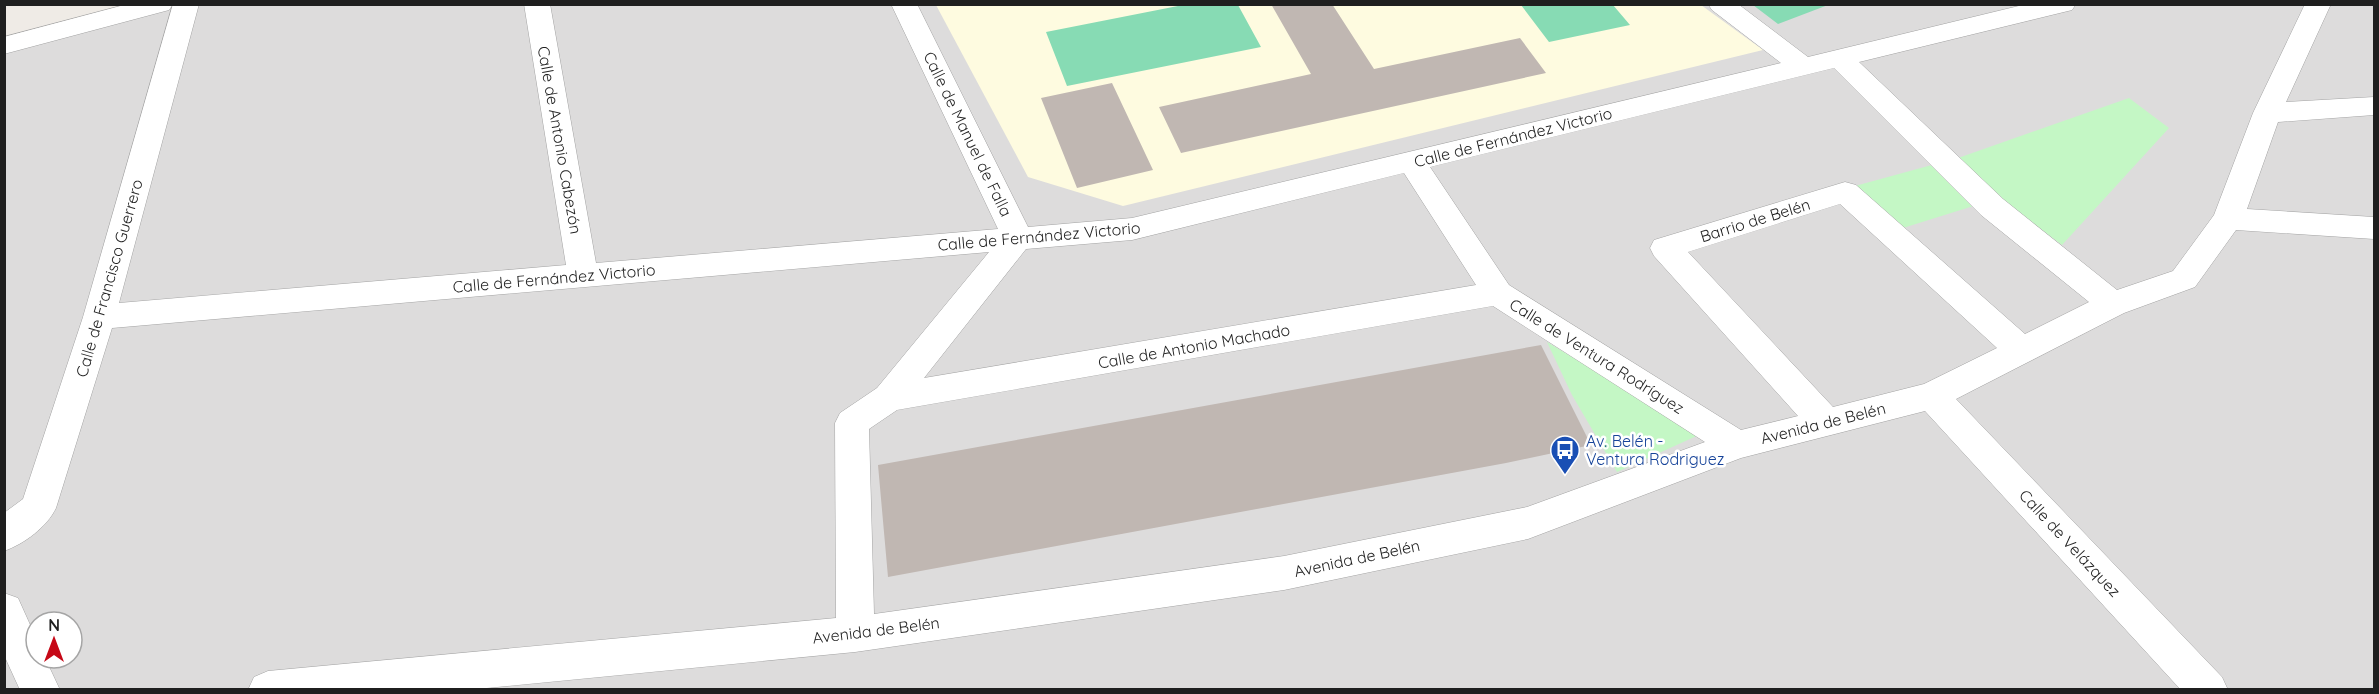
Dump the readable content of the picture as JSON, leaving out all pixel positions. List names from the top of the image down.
{
  "streets": {
    "street": [
      "Calle de Manuel de Falla",
      "Calle de Fernández Victorio",
      "Calle de Antonio Cabezón",
      "Barrio de Belén",
      "Calle de Francisco Guerrero",
      "Calle de Antonio Machado",
      "Calle de Ventura Rodríguez",
      "Avenida de Belén",
      "Calle de Velázquez"
    ]
  },
  "crossings": [
    ["Calle de Manuel de Falla", "Calle de Fernández Victorio"],
    ["Calle de Fernández Victorio", "Calle de Antonio Cabezón"],
    ["Calle de Fernández Victorio", "Calle de Francisco Guerrero"],
    ["Calle de Fernández Victorio", "Calle de Ventura Rodríguez"],
    ["Barrio de Belén", "Avenida de Belén"],
    ["Calle de Antonio Machado", "Calle de Ventura Rodríguez"],
    ["Calle de Ventura Rodríguez", "Avenida de Belén"],
    ["Avenida de Belén", "Calle de Velázquez"]
  ],
  "places": {
    "bus stop": ["Av. Belén - Ventura Rodriguez"]
  },
  "north": "top"
}
